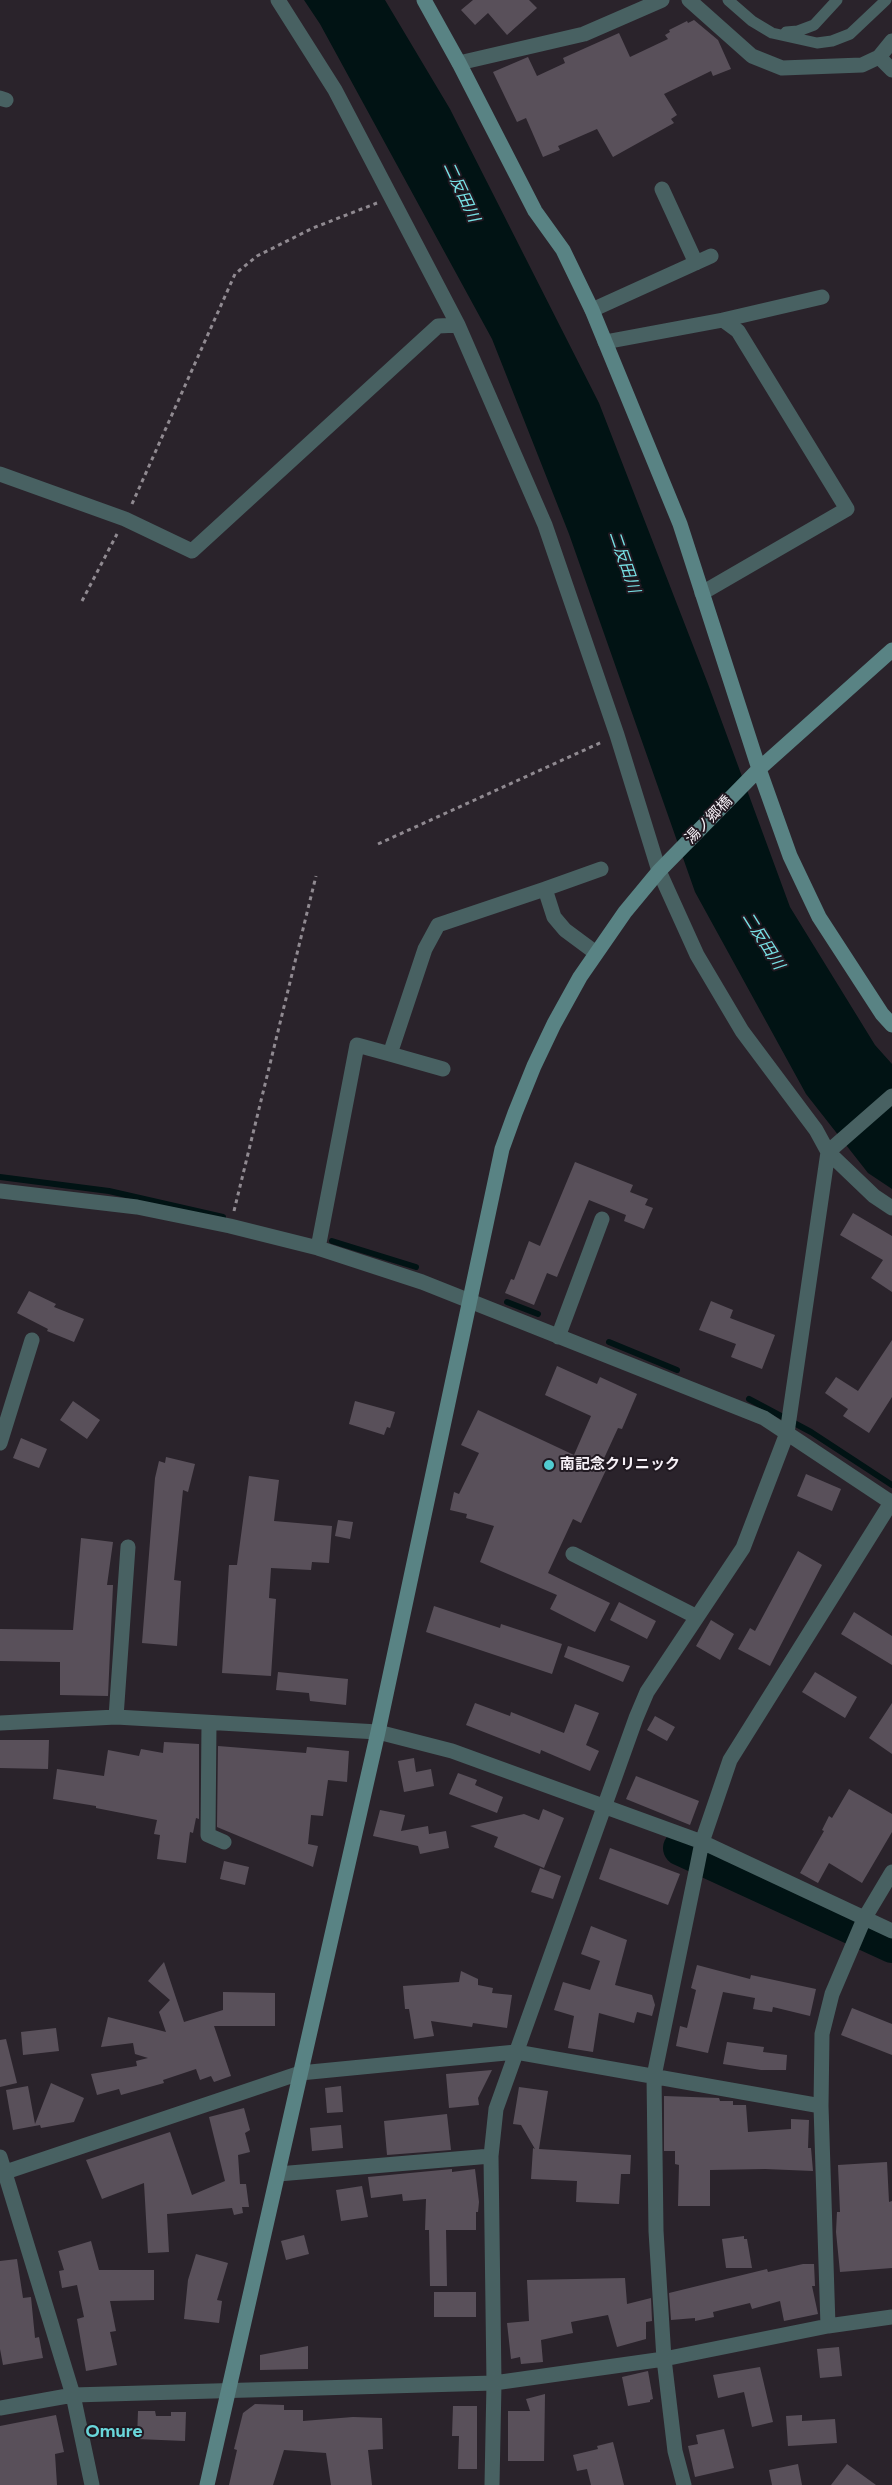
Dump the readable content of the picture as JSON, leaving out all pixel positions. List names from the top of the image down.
{
  "streets": {
    "street": ["湯ノ郷橋"]
  },
  "districts": ["Omure"],
  "water": ["二反田川"],
  "places": ["南記念クリニック"]
}
